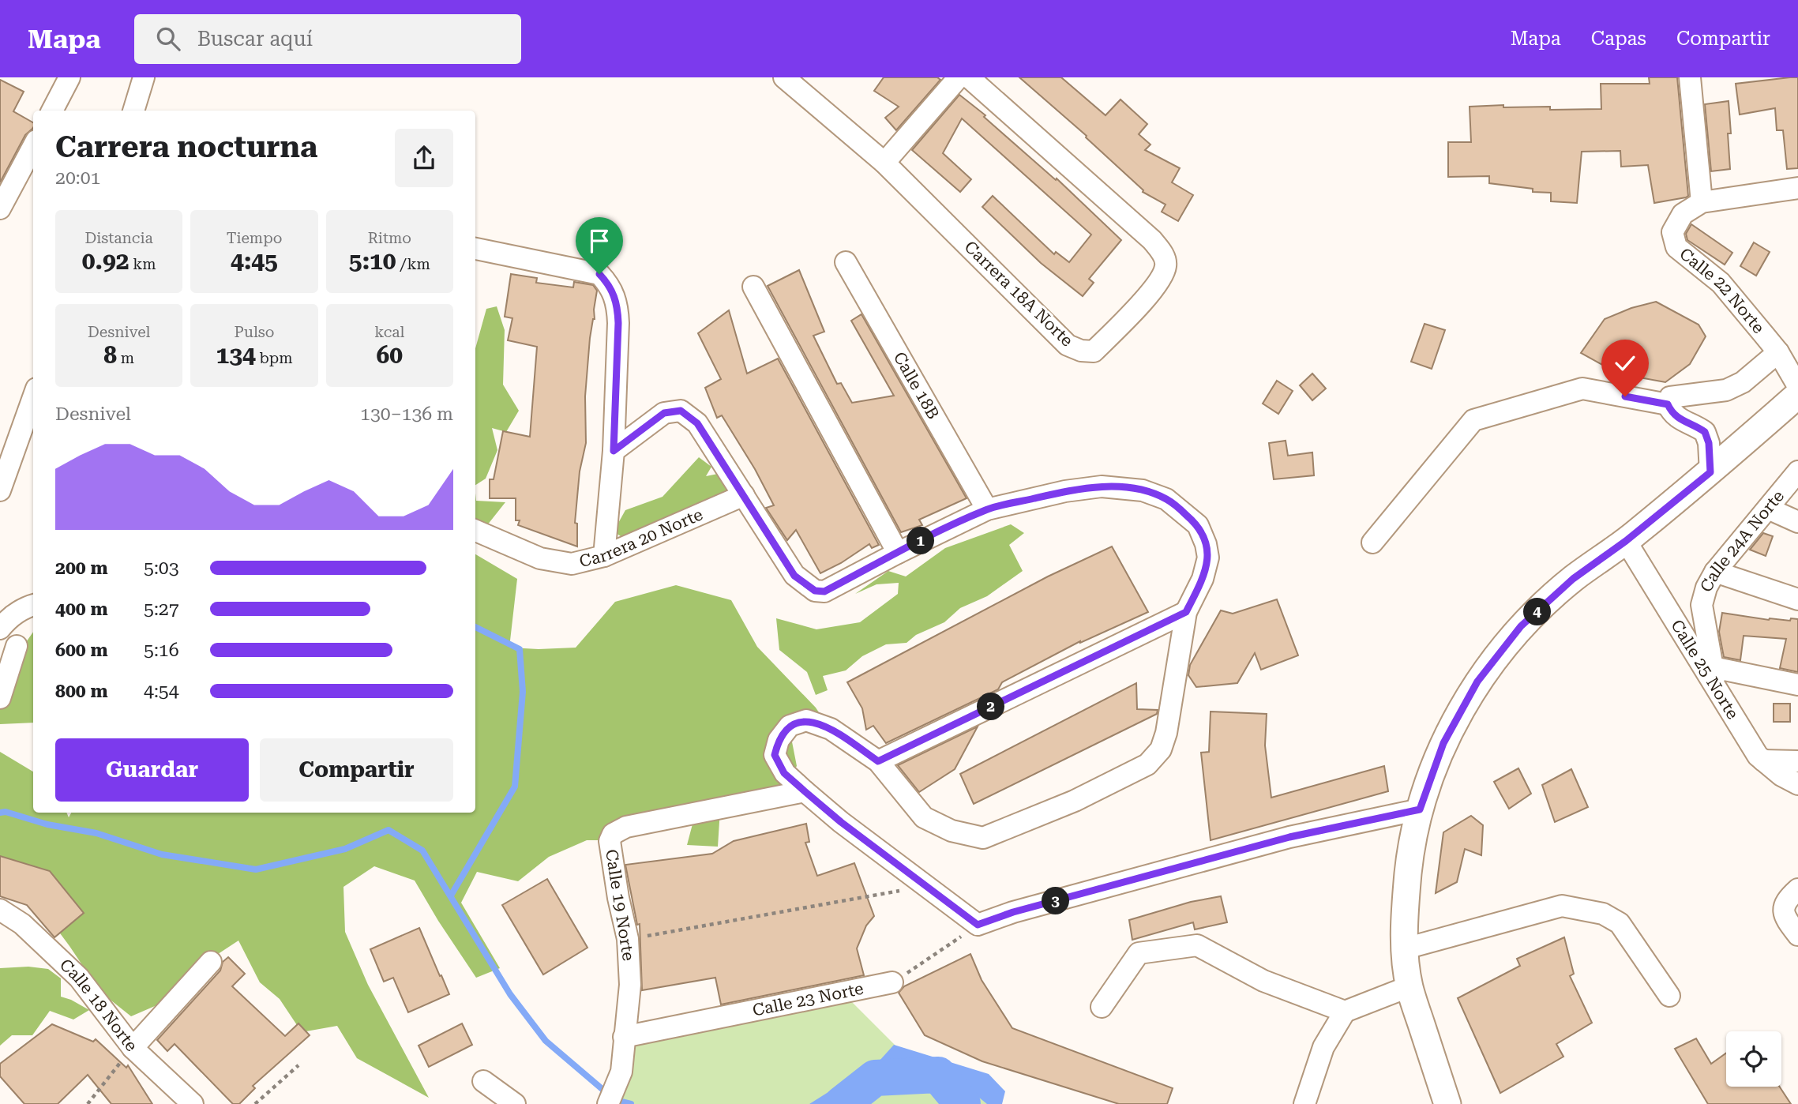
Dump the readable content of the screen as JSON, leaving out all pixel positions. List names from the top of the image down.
{
  "streets": {
    "street": [
      "Calle 22 Norte",
      "Carrera 18A Norte",
      "Calle 18B",
      "Carrera 20 Norte",
      "Calle 24A Norte",
      "Calle 25 Norte",
      "Calle 19 Norte",
      "Calle 23 Norte",
      "Calle 18 Norte"
    ]
  },
  "crossings": [
    ["Calle 24A Norte", "Calle 25 Norte"],
    ["Calle 19 Norte", "Calle 23 Norte"]
  ],
  "page": {
    "header": "Mapa",
    "search": "Buscar aquí",
    "nav": ["Mapa", "Capas", "Compartir"],
    "heading": ["Carrera nocturna", "20:01"],
    "stats": [
      ["Distancia", "0.92 km"],
      ["Tiempo", "4:45"],
      ["Ritmo", "5:10 /km"],
      ["Desnivel", "8 m"],
      ["Pulso", "134 bpm"],
      ["kcal", "60"]
    ],
    "chart": ["Desnivel", "130–136 m"],
    "pins": [
      "1",
      "4",
      "2",
      "3"
    ],
    "list": [
      {
        "name": "200 m",
        "note": "5:03"
      },
      {
        "name": "400 m",
        "note": "5:27"
      },
      {
        "name": "600 m",
        "note": "5:16"
      },
      {
        "name": "800 m",
        "note": "4:54"
      }
    ],
    "buttons": ["Guardar", "Compartir"]
  }
}
